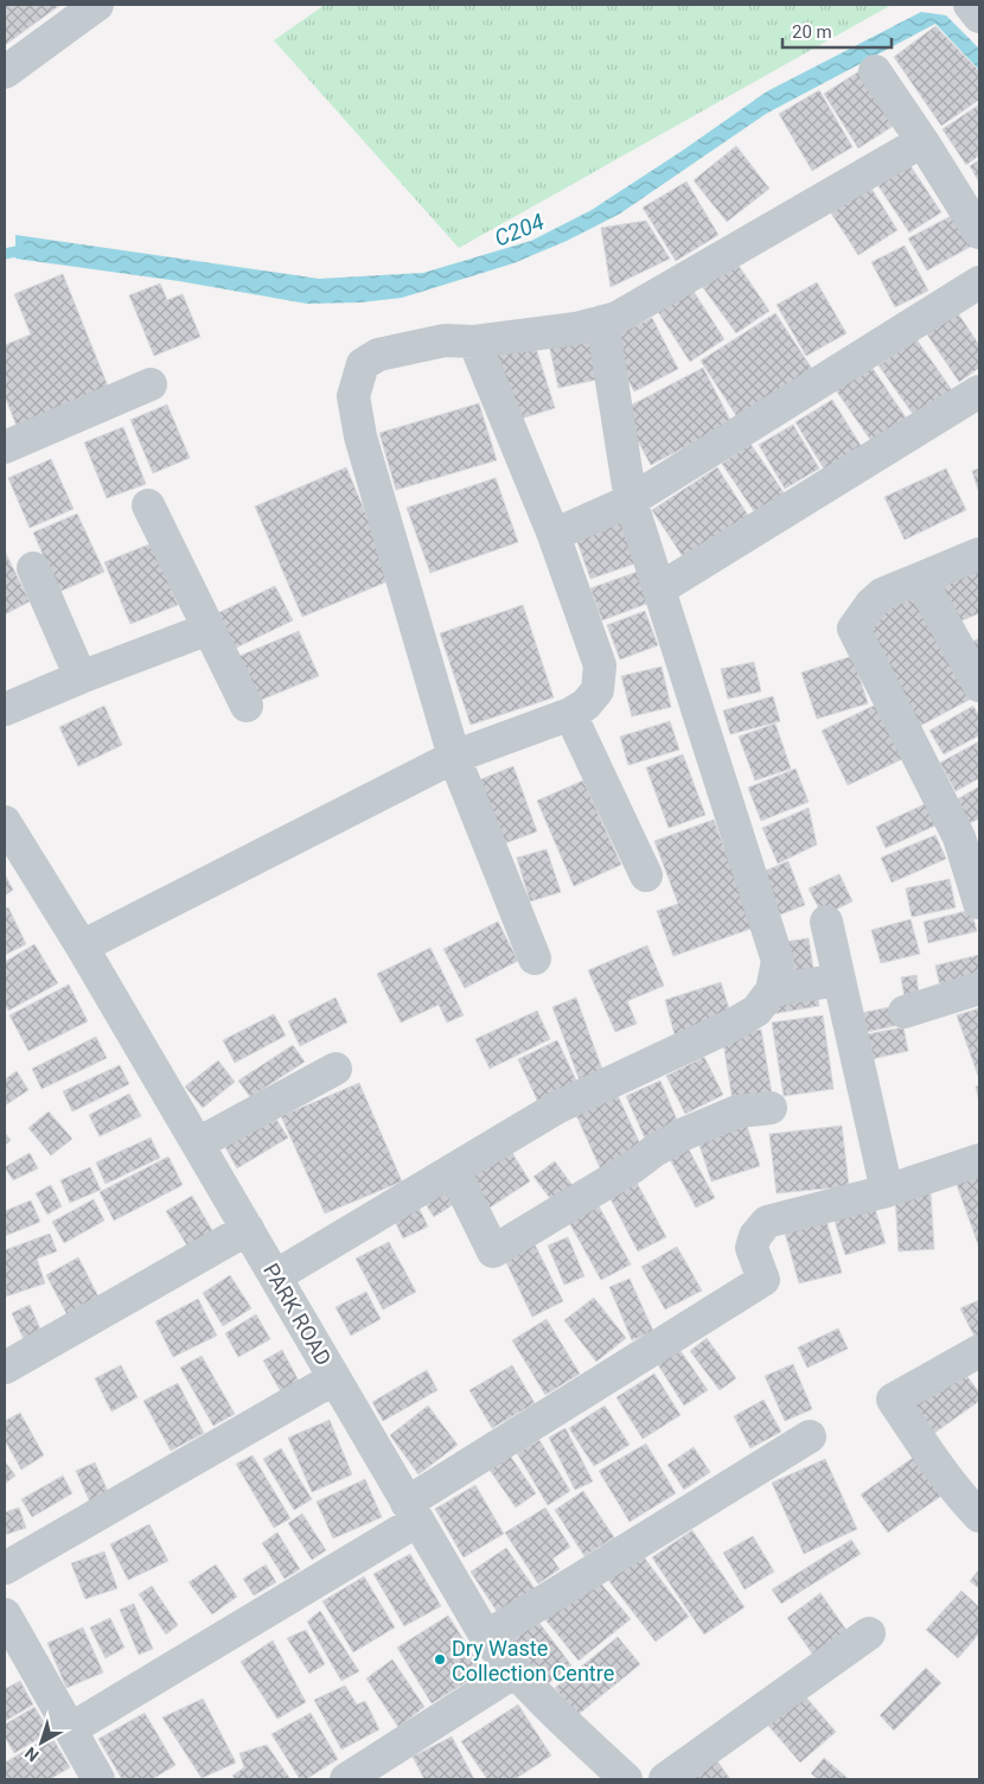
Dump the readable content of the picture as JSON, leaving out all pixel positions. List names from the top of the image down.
{
  "streets": {
    "street": ["PARK ROAD"]
  },
  "water": ["C204"],
  "places": ["Dry Waste Collection Centre"],
  "scale_bar": "20 m",
  "north": "bottom left"
}
